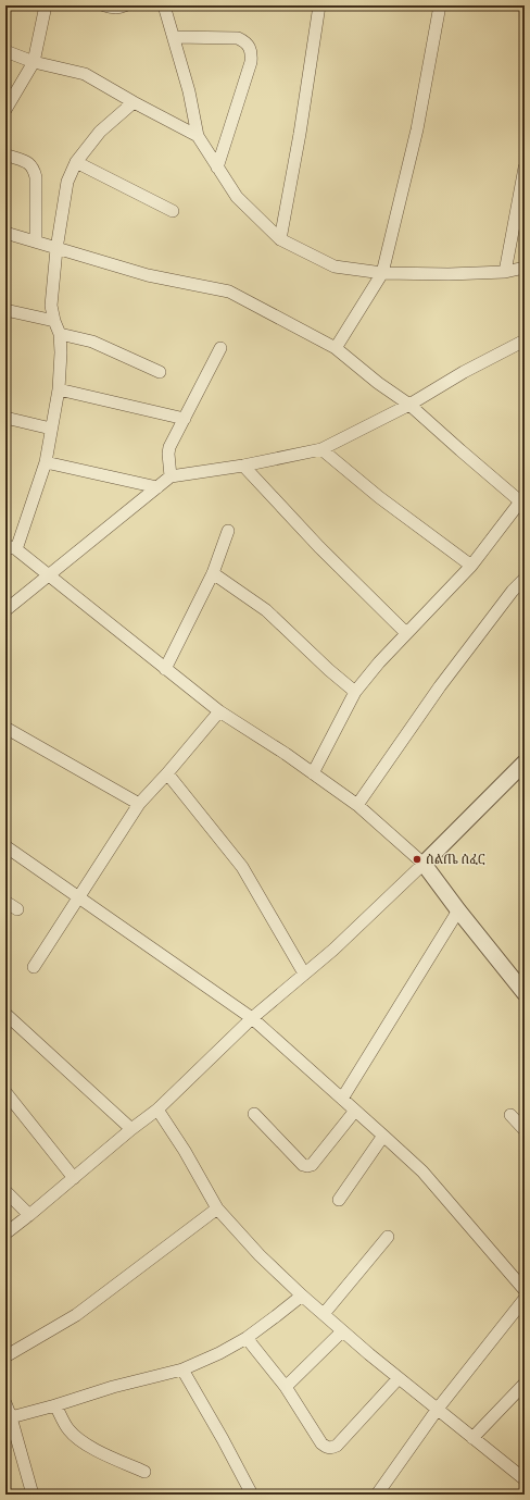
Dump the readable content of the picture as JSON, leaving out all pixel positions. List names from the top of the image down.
{
  "places": ["ስልጤ ሰፈር"]
}
